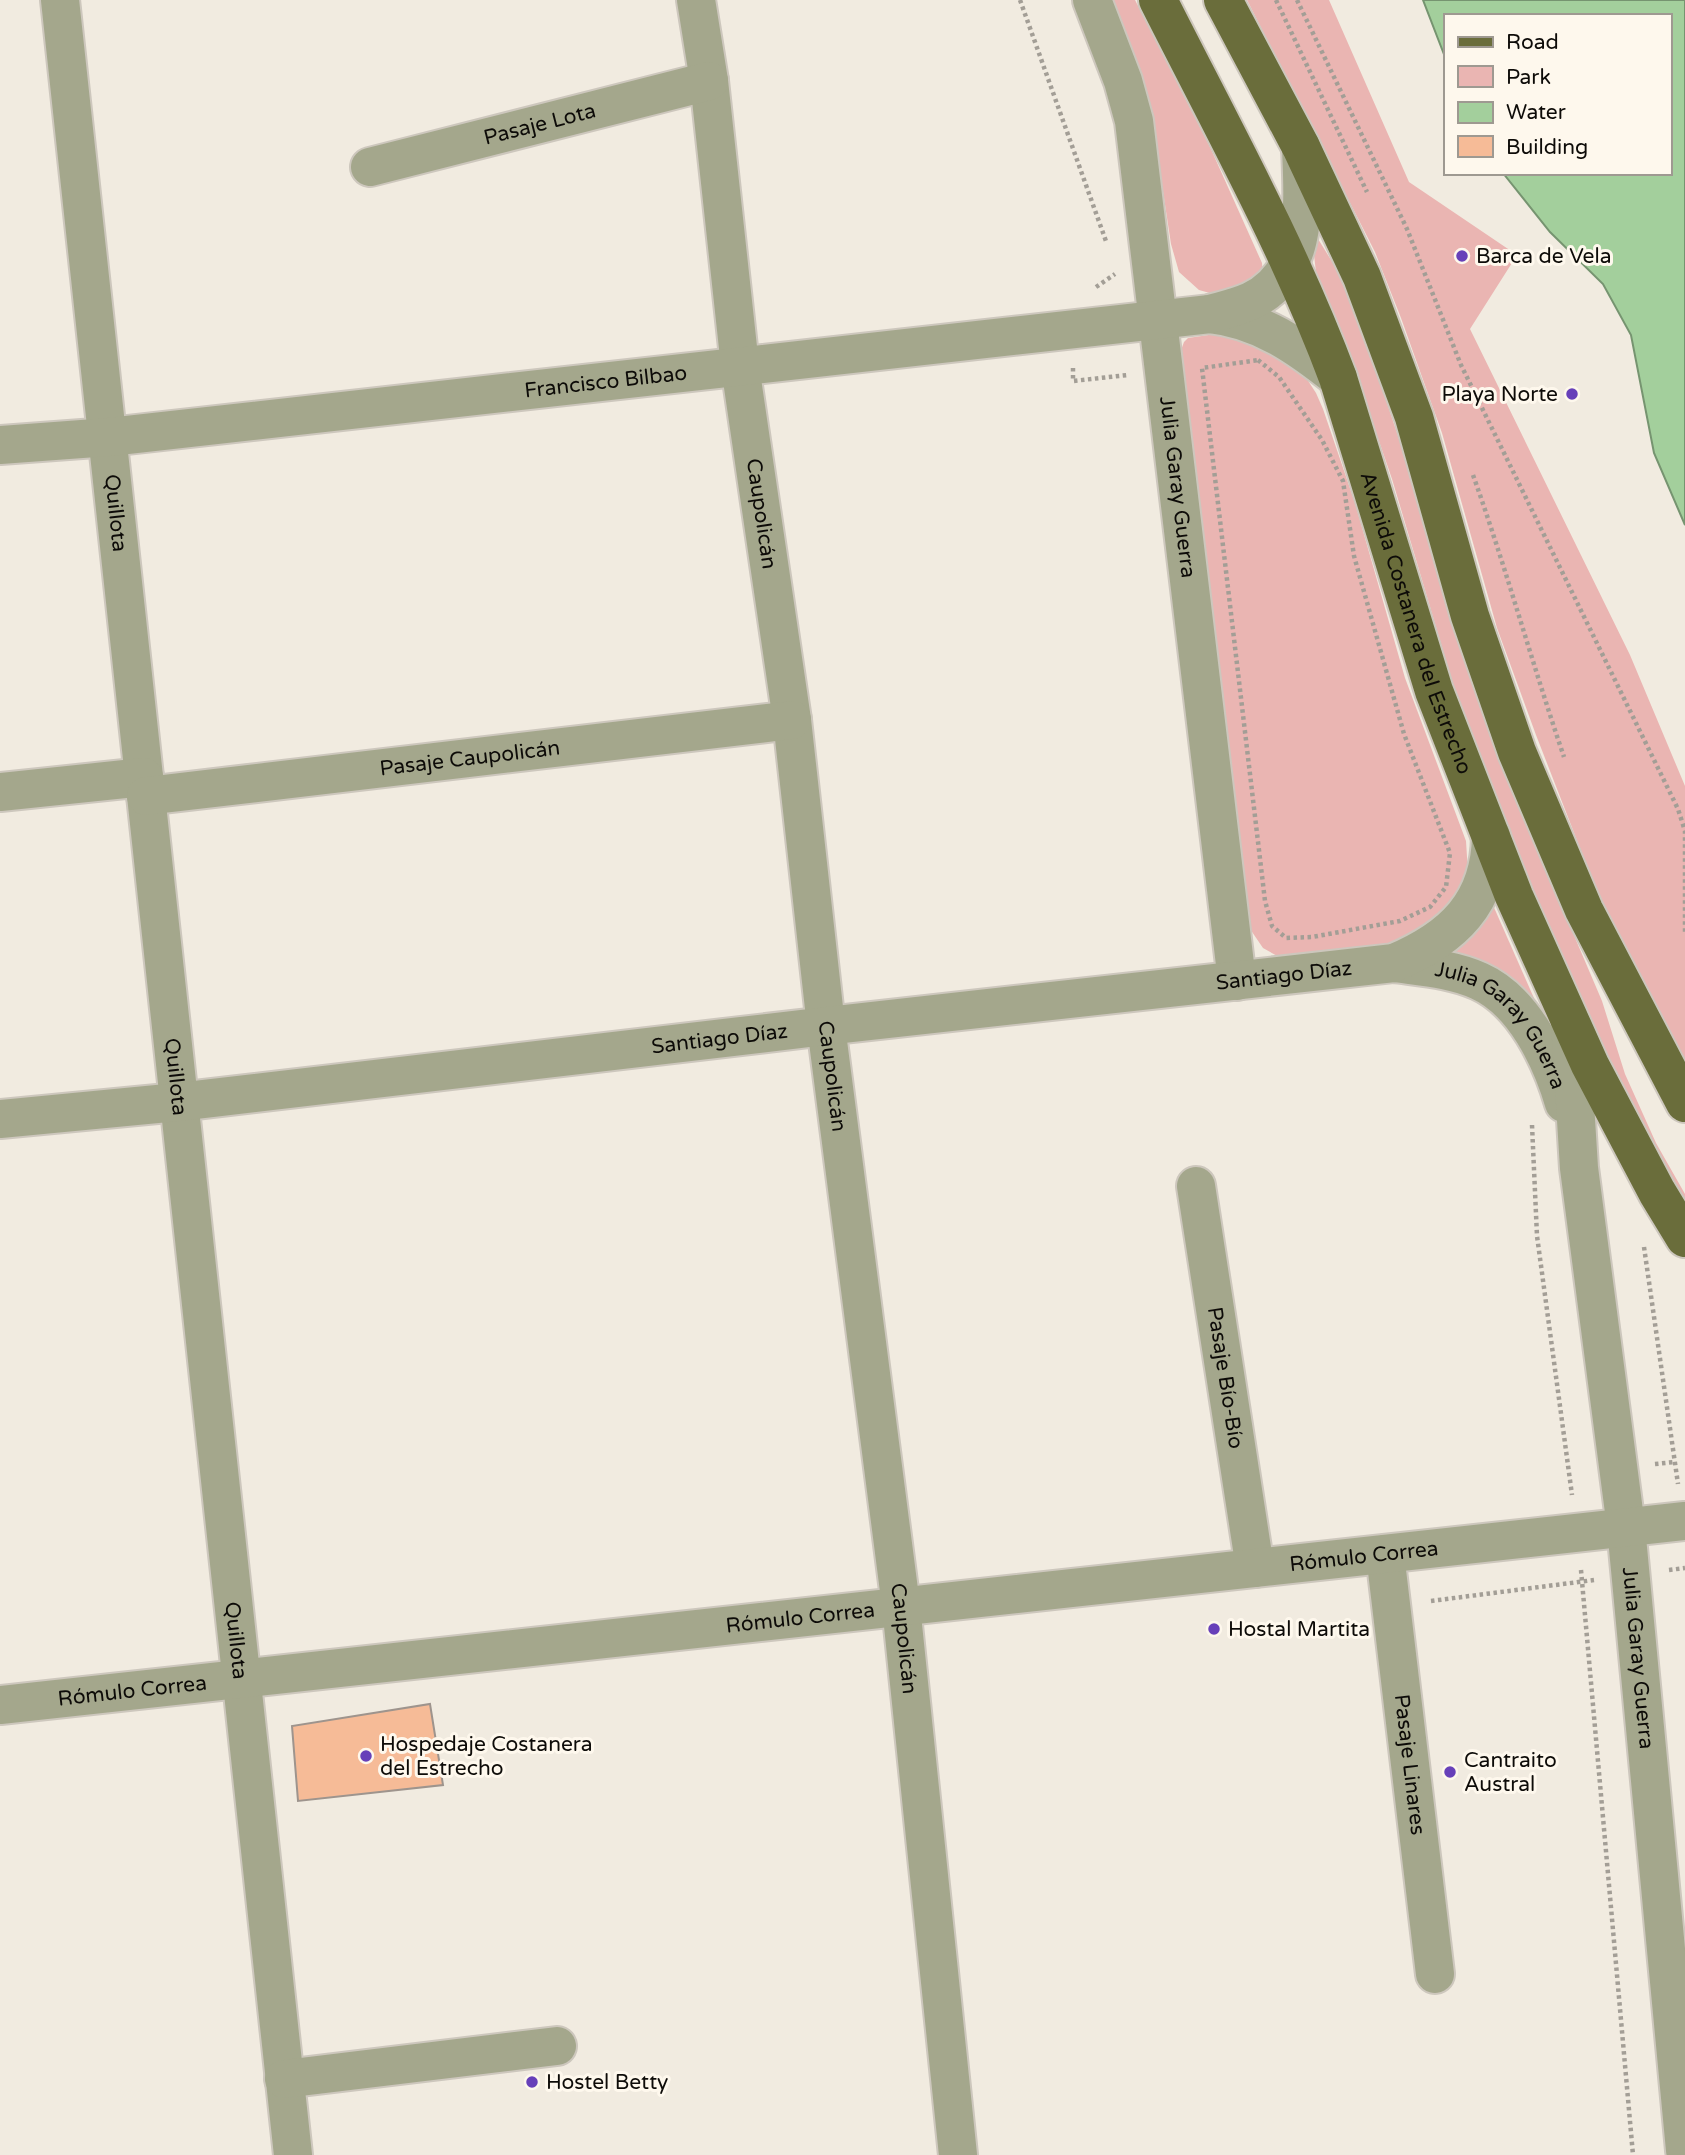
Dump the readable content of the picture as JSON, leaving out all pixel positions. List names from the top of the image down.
{
  "streets": {
    "main road": ["Avenida Costanera del Estrecho"],
    "street": [
      "Pasaje Lota",
      "Francisco Bilbao",
      "Julia Garay Guerra",
      "Quillota",
      "Caupolicán",
      "Pasaje Caupolicán",
      "Santiago Díaz",
      "Pasaje Bío-Bío",
      "Rómulo Correa",
      "Pasaje Linares"
    ]
  },
  "crossings": [
    ["Pasaje Lota", "Caupolicán"],
    ["Francisco Bilbao", "Julia Garay Guerra"],
    ["Francisco Bilbao", "Quillota"],
    ["Francisco Bilbao", "Caupolicán"],
    ["Francisco Bilbao", "Avenida Costanera del Estrecho"],
    ["Julia Garay Guerra", "Avenida Costanera del Estrecho"],
    ["Julia Garay Guerra", "Santiago Díaz"],
    ["Julia Garay Guerra", "Rómulo Correa"],
    ["Quillota", "Pasaje Caupolicán"],
    ["Quillota", "Santiago Díaz"],
    ["Quillota", "Rómulo Correa"],
    ["Caupolicán", "Pasaje Caupolicán"],
    ["Caupolicán", "Santiago Díaz"],
    ["Caupolicán", "Rómulo Correa"],
    ["Avenida Costanera del Estrecho", "Santiago Díaz"],
    ["Pasaje Bío-Bío", "Rómulo Correa"],
    ["Rómulo Correa", "Pasaje Linares"]
  ],
  "places": [
    "Barca de Vela",
    "Playa Norte",
    "Hostal Martita",
    "Hospedaje Costanera del Estrecho",
    "Cantraito Austral",
    "Hostel Betty"
  ],
  "legend": [
    "Road",
    "Park",
    "Water",
    "Building"
  ]
}
